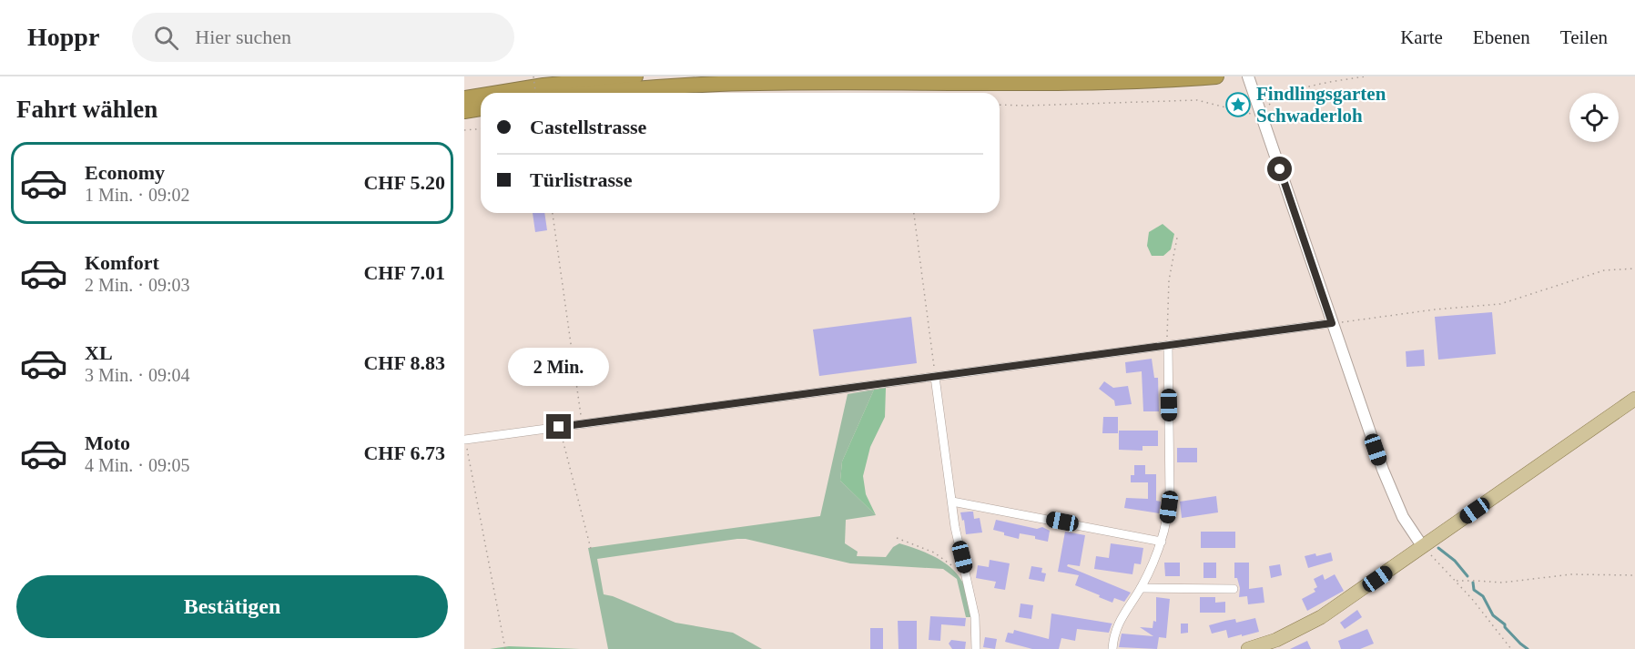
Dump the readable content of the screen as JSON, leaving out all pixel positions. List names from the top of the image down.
{
  "places": {
    "place": ["Findlingsgarten Schwaderloh"]
  },
  "page": {
    "header": "Hoppr",
    "search": "Hier suchen",
    "nav": ["Karte", "Ebenen", "Teilen"],
    "heading": "Fahrt wählen",
    "banner": ["Castellstrasse", "Türlistrasse"],
    "list": [
      {
        "name": "Economy",
        "note": "1 Min. · 09:02",
        "value": "CHF 5.20"
      },
      {
        "name": "Komfort",
        "note": "2 Min. · 09:03",
        "value": "CHF 7.01"
      },
      {
        "name": "XL",
        "note": "3 Min. · 09:04",
        "value": "CHF 8.83"
      },
      {
        "name": "Moto",
        "note": "4 Min. · 09:05",
        "value": "CHF 6.73"
      }
    ],
    "bubble": "2 Min.",
    "buttons": "Bestätigen"
  }
}
